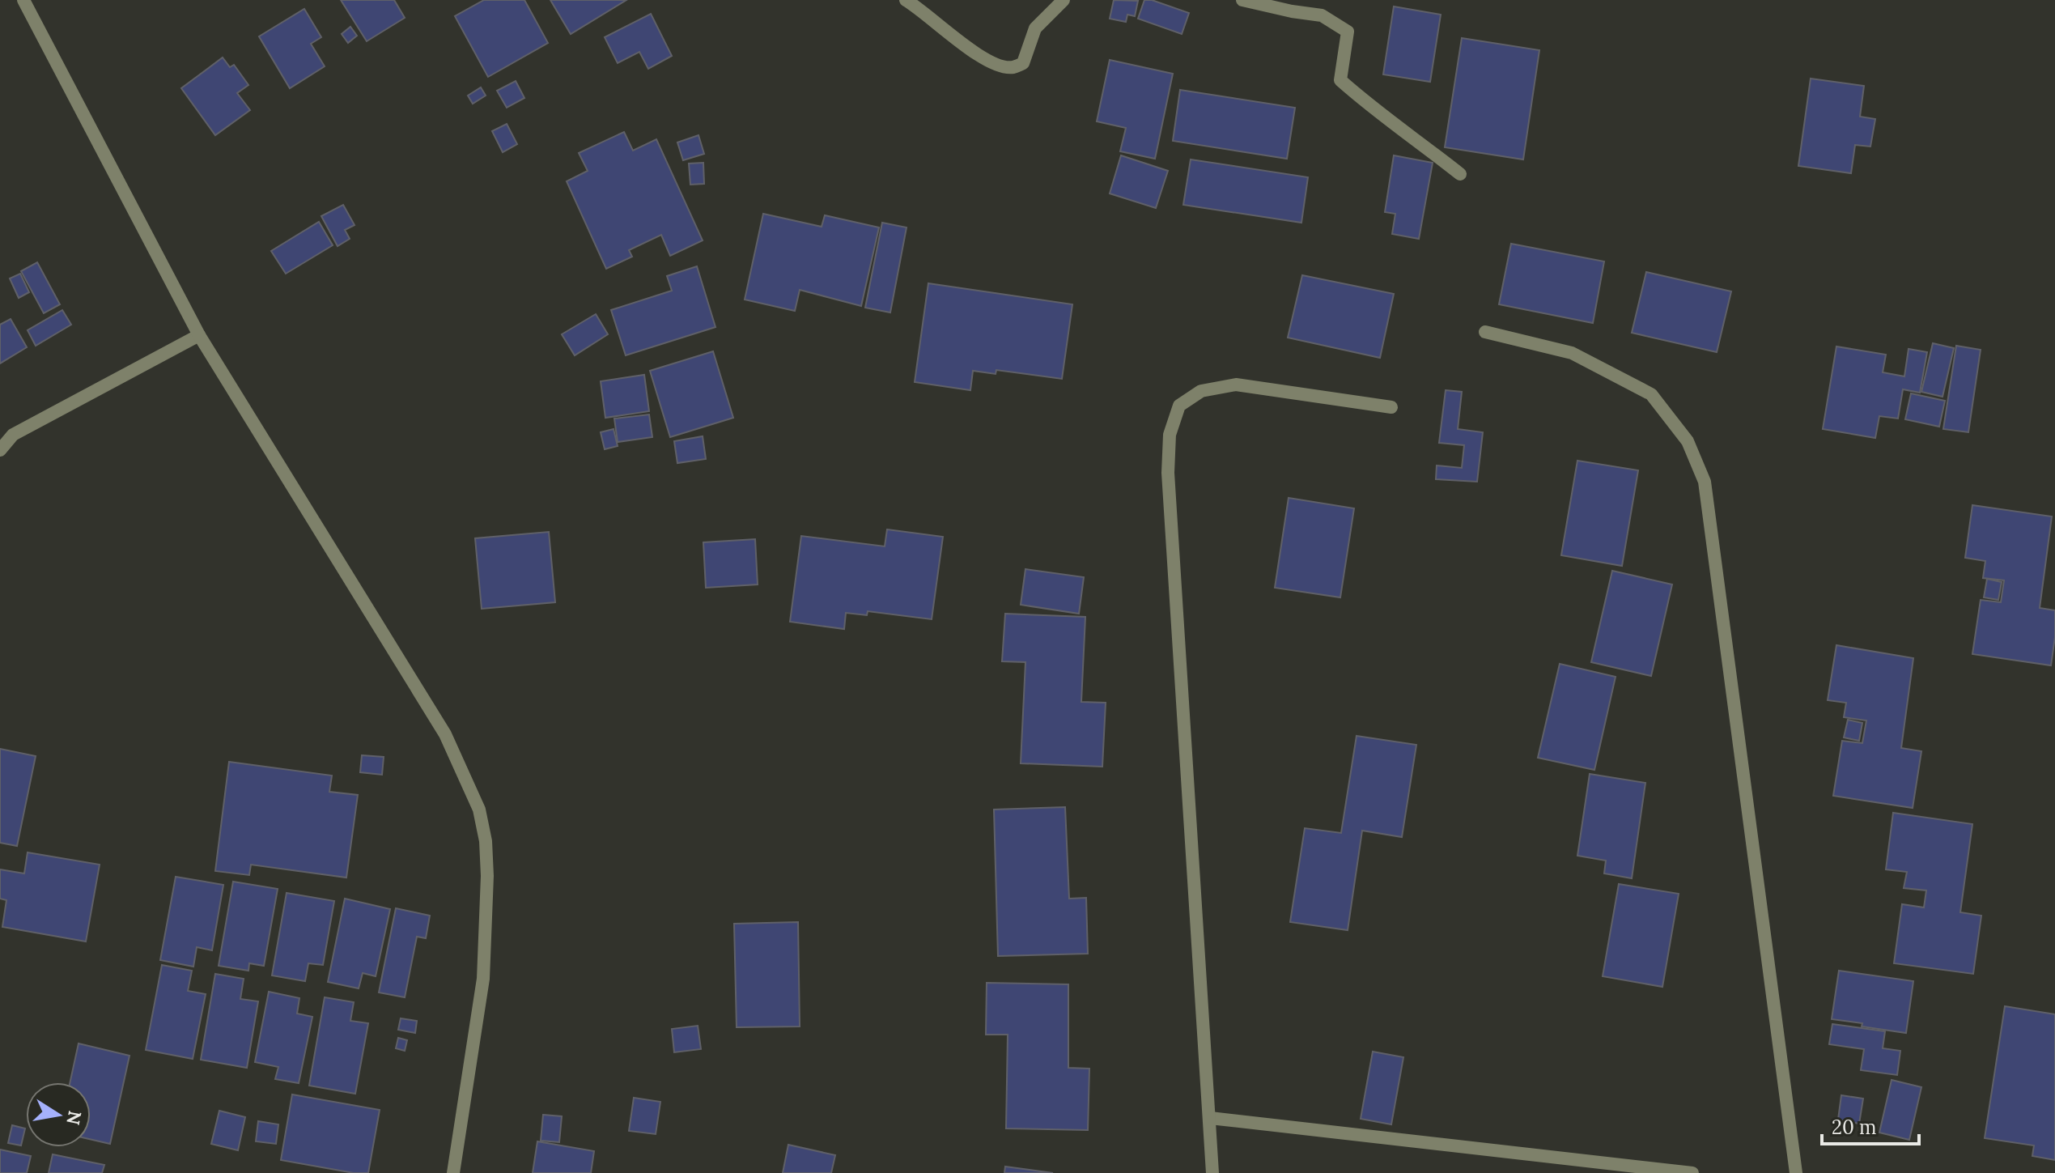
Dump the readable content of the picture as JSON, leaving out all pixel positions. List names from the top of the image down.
{
  "scale_bar": "20 m",
  "north": "right"
}
